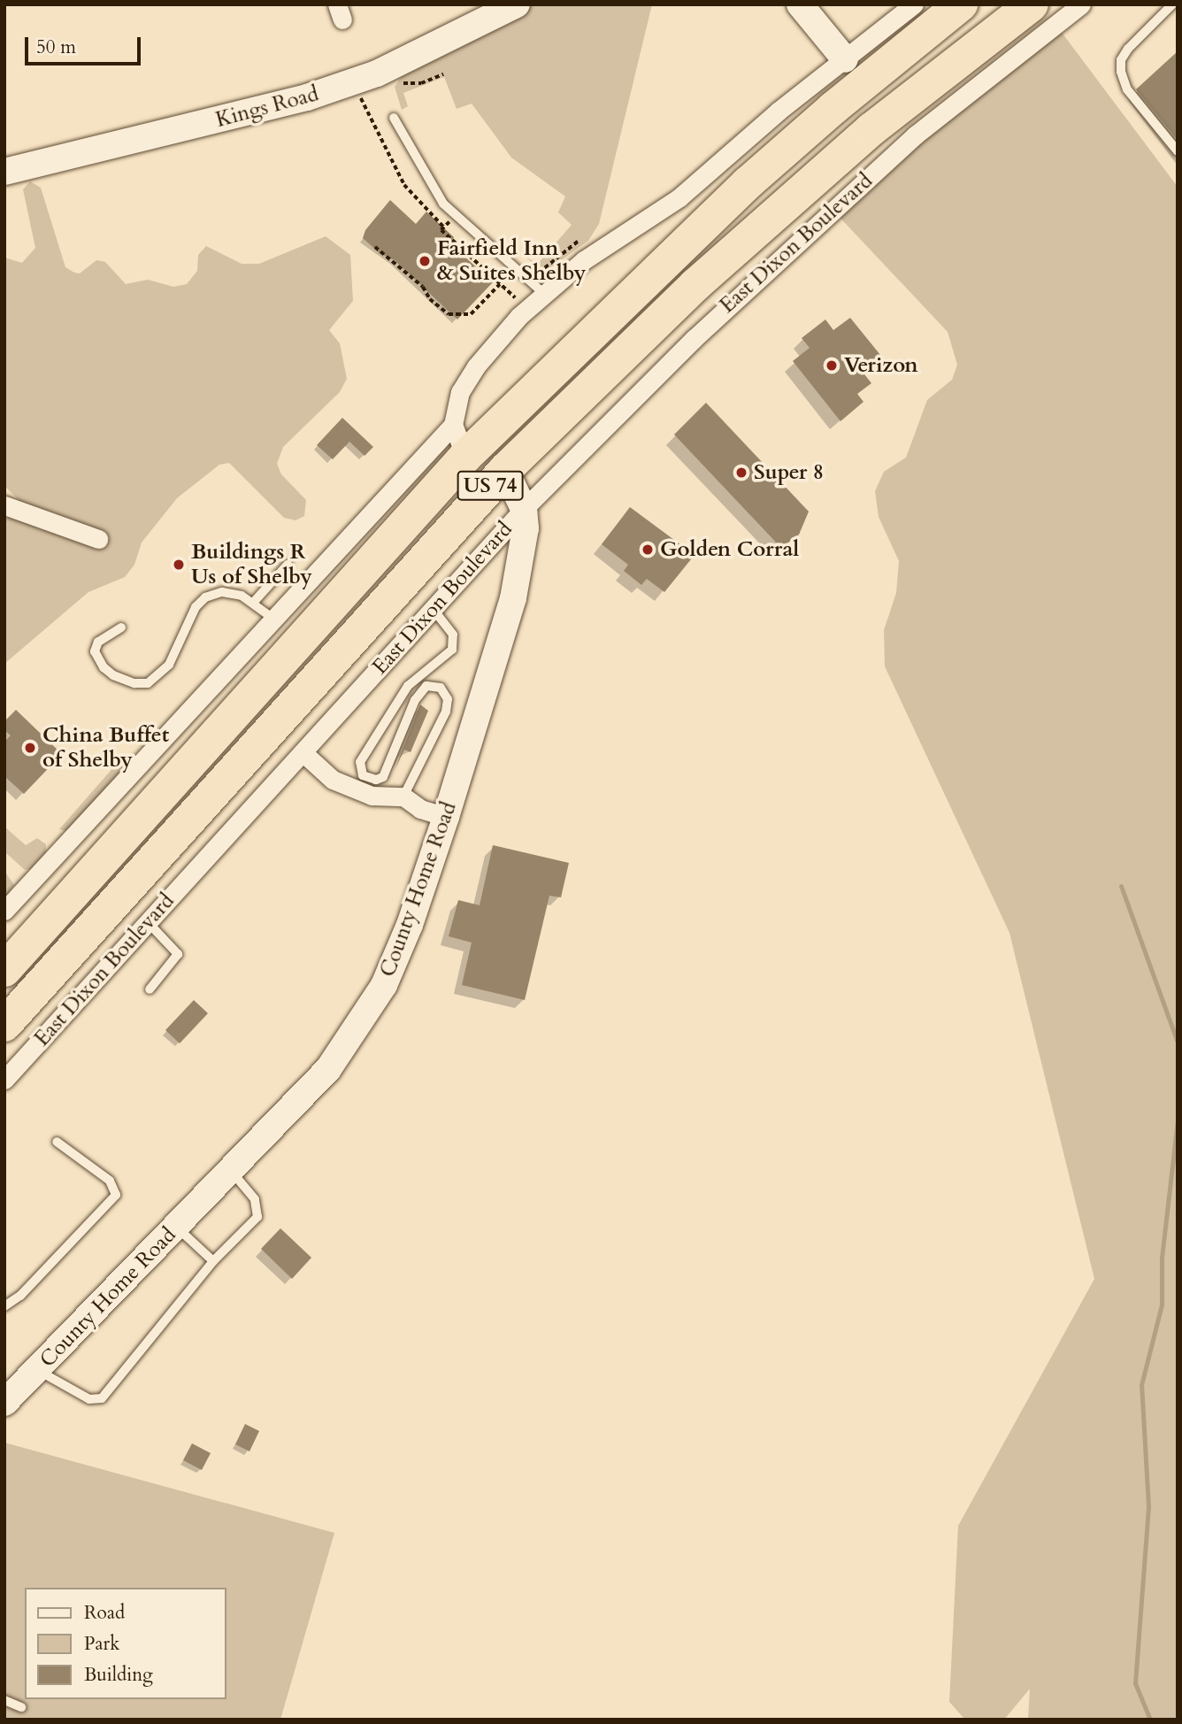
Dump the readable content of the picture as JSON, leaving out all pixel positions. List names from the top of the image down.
{
  "streets": {
    "highway": ["East Dixon Boulevard", "US 74"],
    "street": ["Kings Road", "County Home Road"]
  },
  "crossings": [
    ["East Dixon Boulevard", "County Home Road"]
  ],
  "places": [
    "Fairfield Inn & Suites Shelby",
    "Verizon",
    "Super 8",
    "Golden Corral",
    "Buildings R Us of Shelby",
    "China Buffet of Shelby"
  ],
  "legend": ["Road", "Park", "Building"],
  "scale_bar": "50 m"
}
